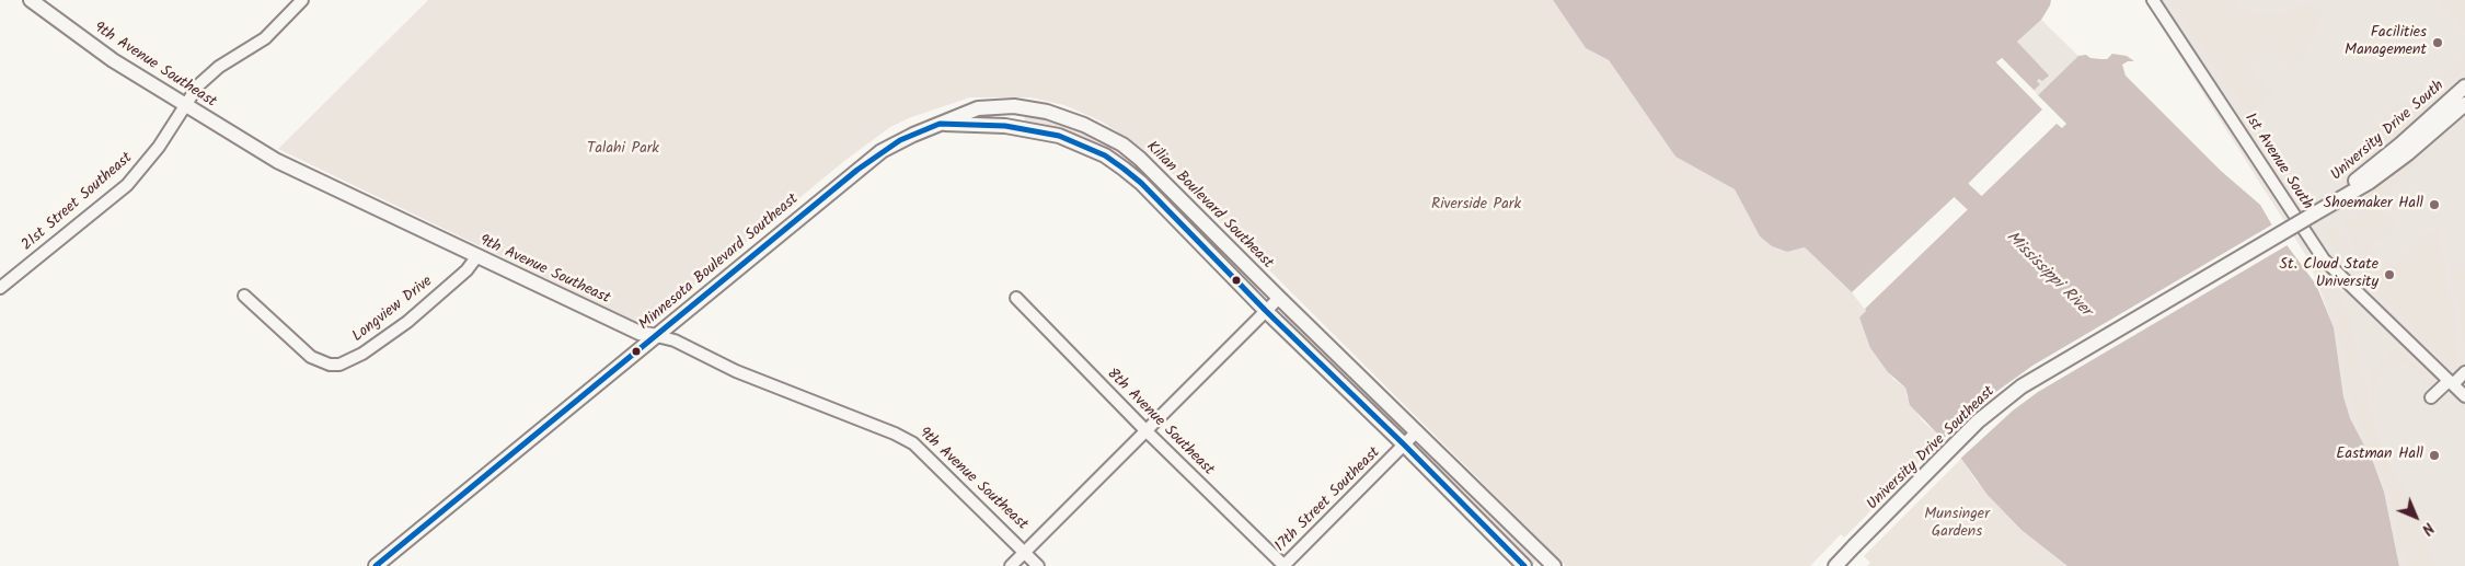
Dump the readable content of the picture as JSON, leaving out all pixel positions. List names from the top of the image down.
{
  "streets": {
    "street": [
      "9th Avenue Southeast",
      "University Drive South",
      "1st Avenue South",
      "21st Street Southeast",
      "Kilian Boulevard Southeast",
      "Minnesota Boulevard Southeast",
      "Longview Drive",
      "8th Avenue Southeast",
      "University Drive Southeast",
      "17th Street Southeast"
    ]
  },
  "crossings": [
    ["9th Avenue Southeast", "21st Street Southeast"],
    ["9th Avenue Southeast", "Minnesota Boulevard Southeast"],
    ["9th Avenue Southeast", "Longview Drive"],
    ["University Drive South", "University Drive Southeast"],
    ["Kilian Boulevard Southeast", "Minnesota Boulevard Southeast"],
    ["Kilian Boulevard Southeast", "17th Street Southeast"],
    ["8th Avenue Southeast", "17th Street Southeast"]
  ],
  "water": ["Mississippi River"],
  "parks": ["Talahi Park", "Riverside Park", "Munsinger Gardens"],
  "places": [
    "Facilities Management",
    "Shoemaker Hall",
    "St. Cloud State University",
    "Eastman Hall"
  ],
  "north": "bottom right"
}
